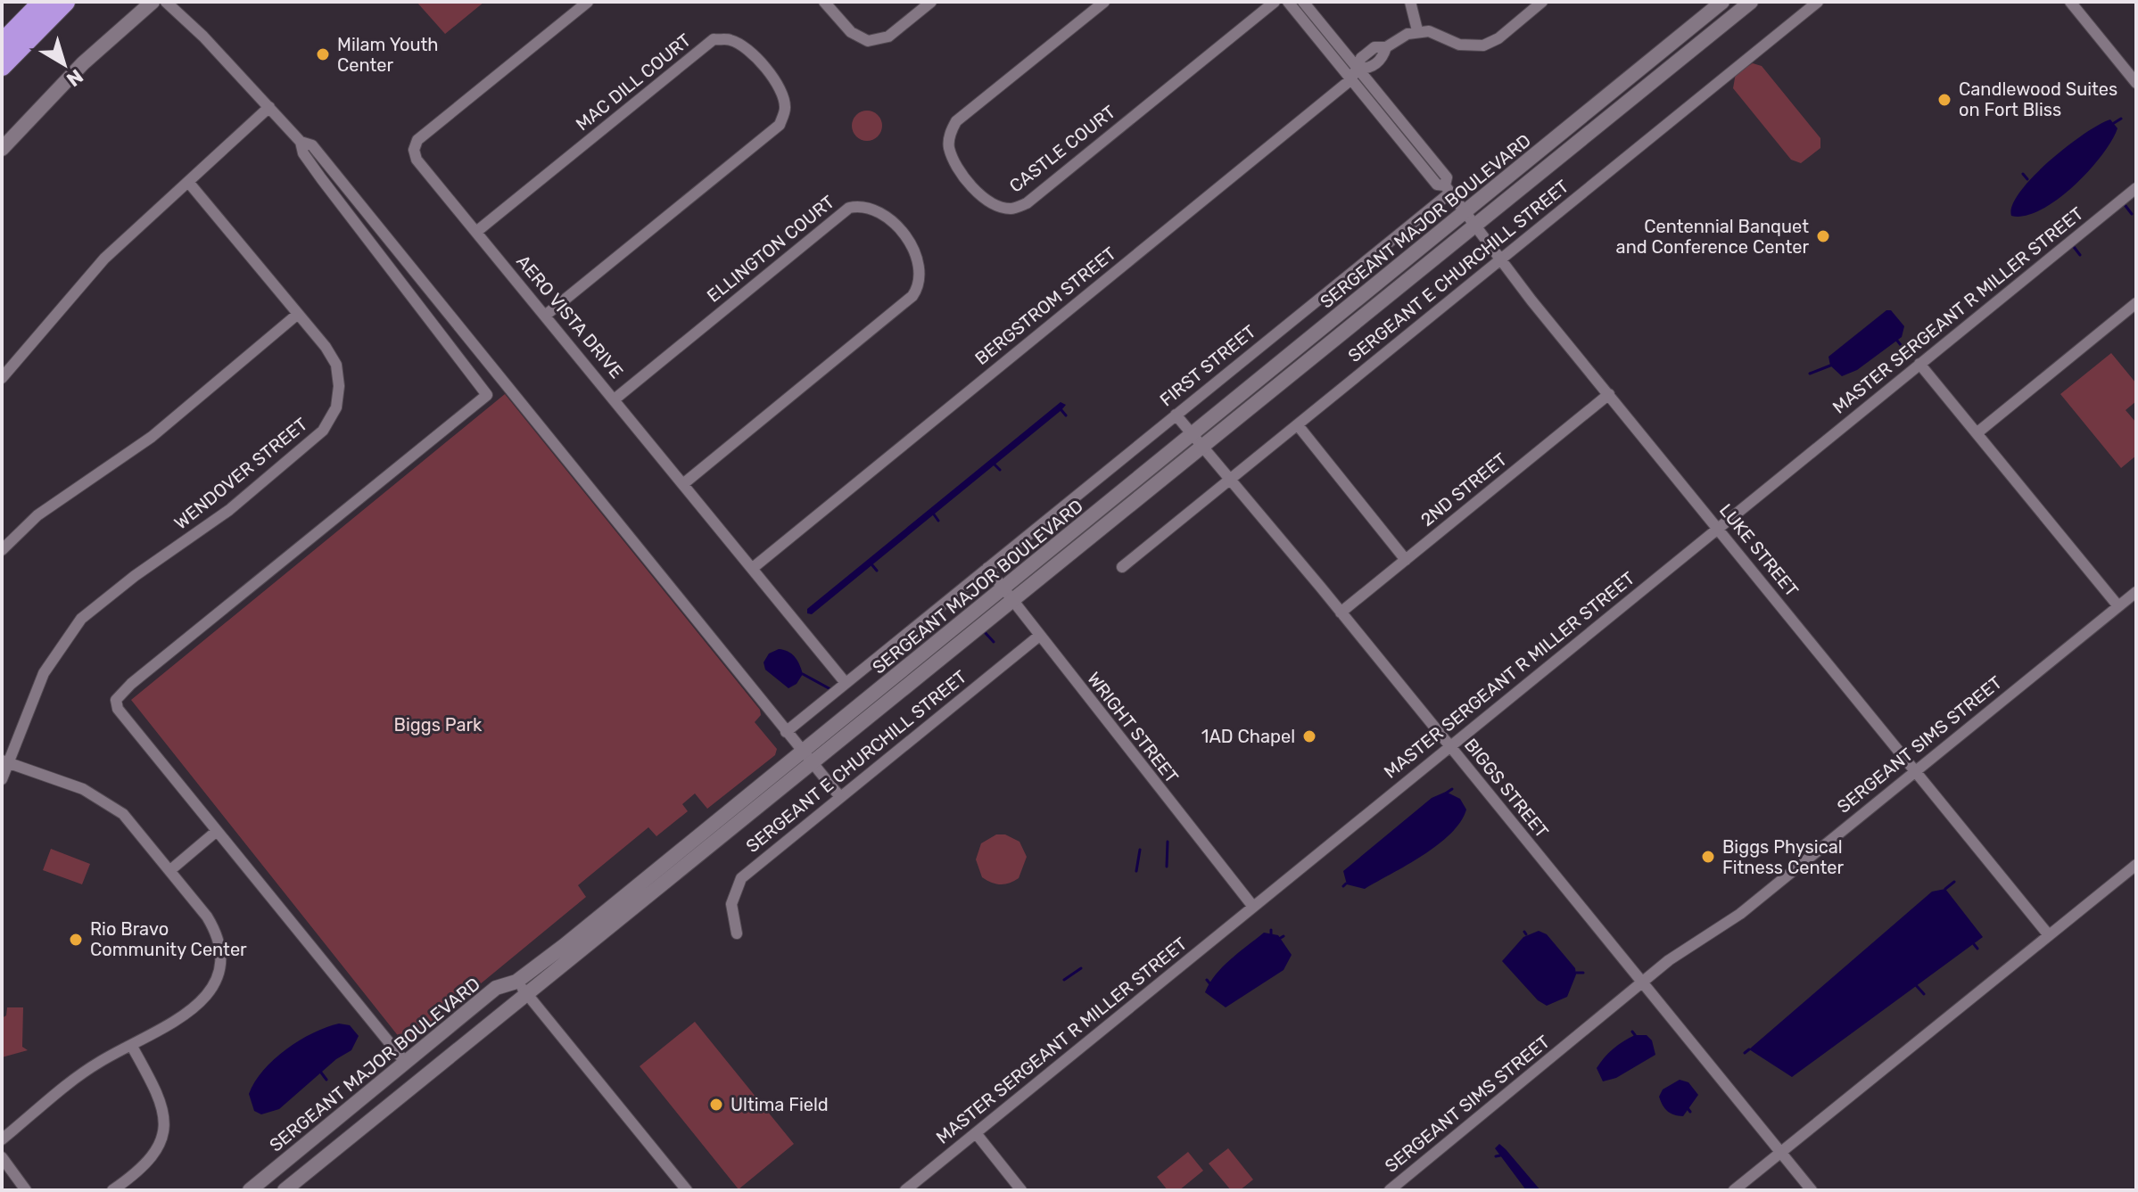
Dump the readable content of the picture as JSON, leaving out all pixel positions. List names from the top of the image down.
{
  "streets": {
    "street": [
      "MAC DILL COURT",
      "CASTLE COURT",
      "SERGEANT MAJOR BOULEVARD",
      "ELLINGTON COURT",
      "SERGEANT E CHURCHILL STREET",
      "BERGSTROM STREET",
      "MASTER SERGEANT R MILLER STREET",
      "AERO VISTA DRIVE",
      "FIRST STREET",
      "WENDOVER STREET",
      "2ND STREET",
      "LUKE STREET",
      "WRIGHT STREET",
      "SERGEANT SIMS STREET",
      "BIGGS STREET"
    ]
  },
  "crossings": [
    ["MAC DILL COURT", "AERO VISTA DRIVE"],
    ["SERGEANT MAJOR BOULEVARD", "LUKE STREET"],
    ["SERGEANT MAJOR BOULEVARD", "WRIGHT STREET"],
    ["SERGEANT MAJOR BOULEVARD", "BIGGS STREET"],
    ["ELLINGTON COURT", "AERO VISTA DRIVE"],
    ["SERGEANT E CHURCHILL STREET", "LUKE STREET"],
    ["SERGEANT E CHURCHILL STREET", "WRIGHT STREET"],
    ["SERGEANT E CHURCHILL STREET", "BIGGS STREET"],
    ["BERGSTROM STREET", "AERO VISTA DRIVE"],
    ["BERGSTROM STREET", "LUKE STREET"],
    ["MASTER SERGEANT R MILLER STREET", "LUKE STREET"],
    ["MASTER SERGEANT R MILLER STREET", "WRIGHT STREET"],
    ["MASTER SERGEANT R MILLER STREET", "BIGGS STREET"],
    ["AERO VISTA DRIVE", "FIRST STREET"],
    ["FIRST STREET", "LUKE STREET"],
    ["FIRST STREET", "WRIGHT STREET"],
    ["FIRST STREET", "BIGGS STREET"],
    ["2ND STREET", "LUKE STREET"],
    ["2ND STREET", "BIGGS STREET"],
    ["LUKE STREET", "SERGEANT SIMS STREET"],
    ["SERGEANT SIMS STREET", "BIGGS STREET"]
  ],
  "parks": ["Biggs Park"],
  "places": [
    "Milam Youth Center",
    "Candlewood Suites on Fort Bliss",
    "Centennial Banquet and Conference Center",
    "1AD Chapel",
    "Biggs Physical Fitness Center",
    "Rio Bravo Community Center",
    "Ultima Field"
  ],
  "north": "bottom right"
}
